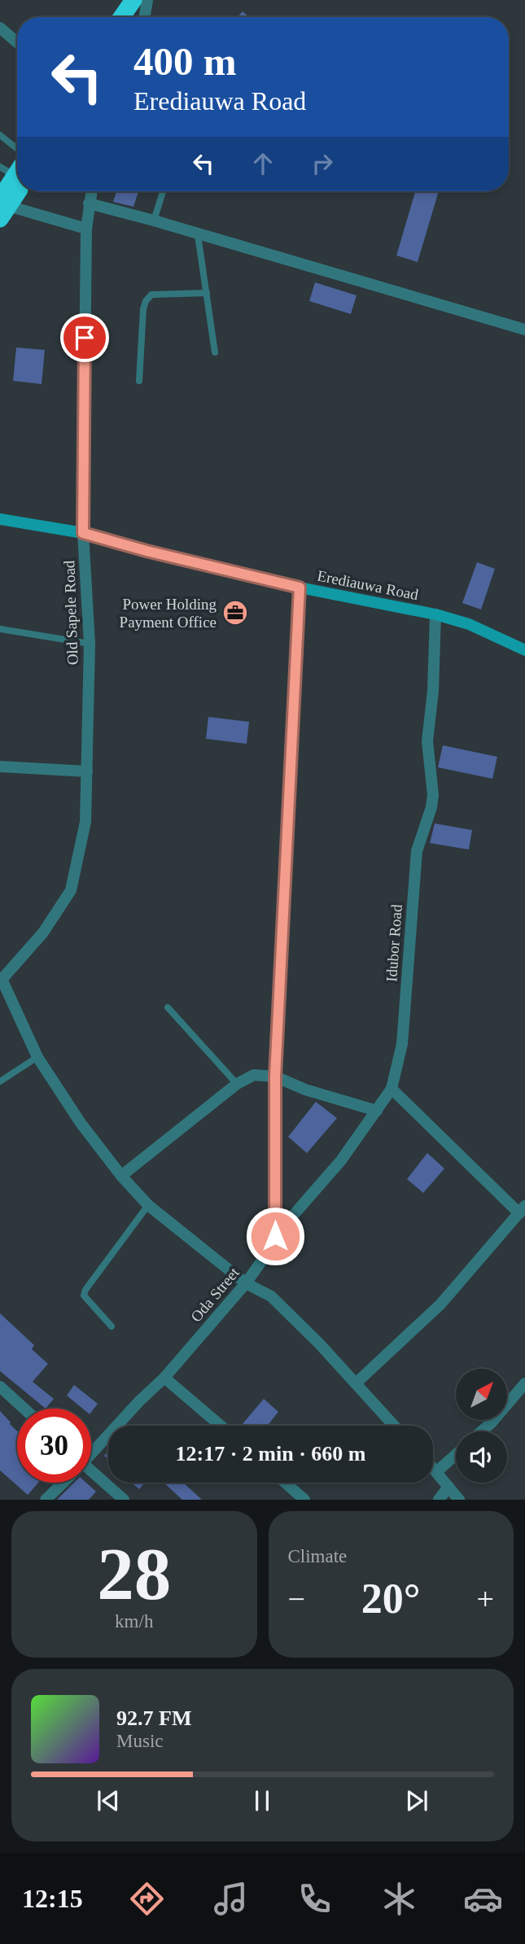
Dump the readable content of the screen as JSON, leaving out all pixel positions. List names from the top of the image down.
{
  "streets": {
    "street": [
      "Erediauwa Road",
      "Old Sapele Road",
      "Idubor Road",
      "Oda Street"
    ]
  },
  "crossings": [
    ["Erediauwa Road", "Old Sapele Road"],
    ["Erediauwa Road", "Idubor Road"],
    ["Erediauwa Road", "Oda Street"],
    ["Idubor Road", "Oda Street"]
  ],
  "places": {
    "office": ["Power Holding Payment Office"]
  },
  "north": "top right",
  "page": {
    "turn": ["400 m", "Erediauwa Road"],
    "limit": "30",
    "trip": "12:17 · 2 min · 660 m",
    "tile": [
      ["28", "km/h"],
      "Climate"
    ],
    "heat": ["−", "20°", "+"],
    "song": ["92.7 FM", "Music"],
    "tabs": "12:15"
  }
}
